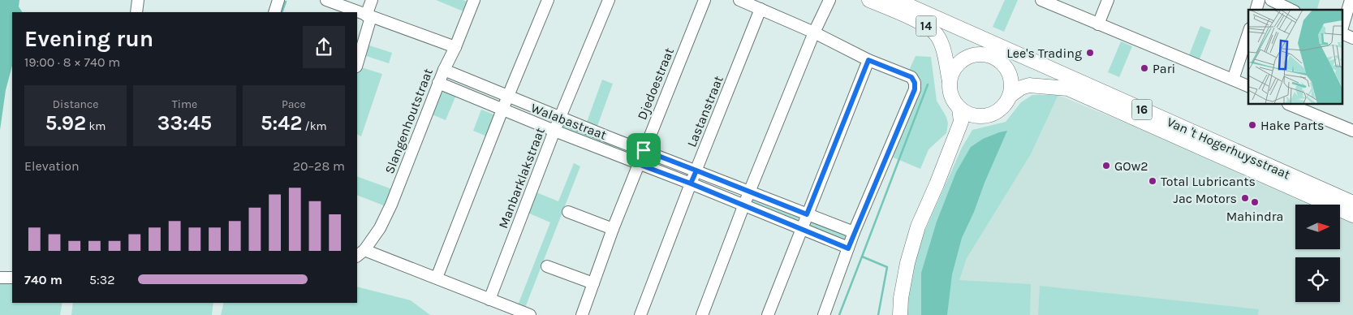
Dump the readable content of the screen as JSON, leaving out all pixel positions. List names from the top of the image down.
{
  "streets": {
    "main road": ["14", "16", "Van 't Hogerhuysstraat"],
    "street": [
      "Djedoestraat",
      "Lastanstraat",
      "Slangenhoutstraat",
      "Walabastraat",
      "Manbarklakstraat"
    ]
  },
  "crossings": [
    ["14", "16"],
    ["14", "Van 't Hogerhuysstraat"],
    ["Djedoestraat", "Walabastraat"],
    ["16", "Van 't Hogerhuysstraat"],
    ["Lastanstraat", "Walabastraat"],
    ["Slangenhoutstraat", "Walabastraat"],
    ["Walabastraat", "Manbarklakstraat"]
  ],
  "places": [
    "Lee's Trading",
    "Pari",
    "Hake Parts",
    "GOw2",
    "Total Lubricants",
    "Jac Motors",
    "Mahindra"
  ],
  "north": "right",
  "page": {
    "heading": ["Evening run", "19:00 · 8 × 740 m"],
    "stats": [
      ["Distance", "5.92 km"],
      ["Time", "33:45"],
      ["Pace", "5:42 /km"]
    ],
    "chart": ["Elevation", "20–28 m"],
    "list": [
      {
        "name": "740 m",
        "note": "5:32"
      }
    ]
  }
}
